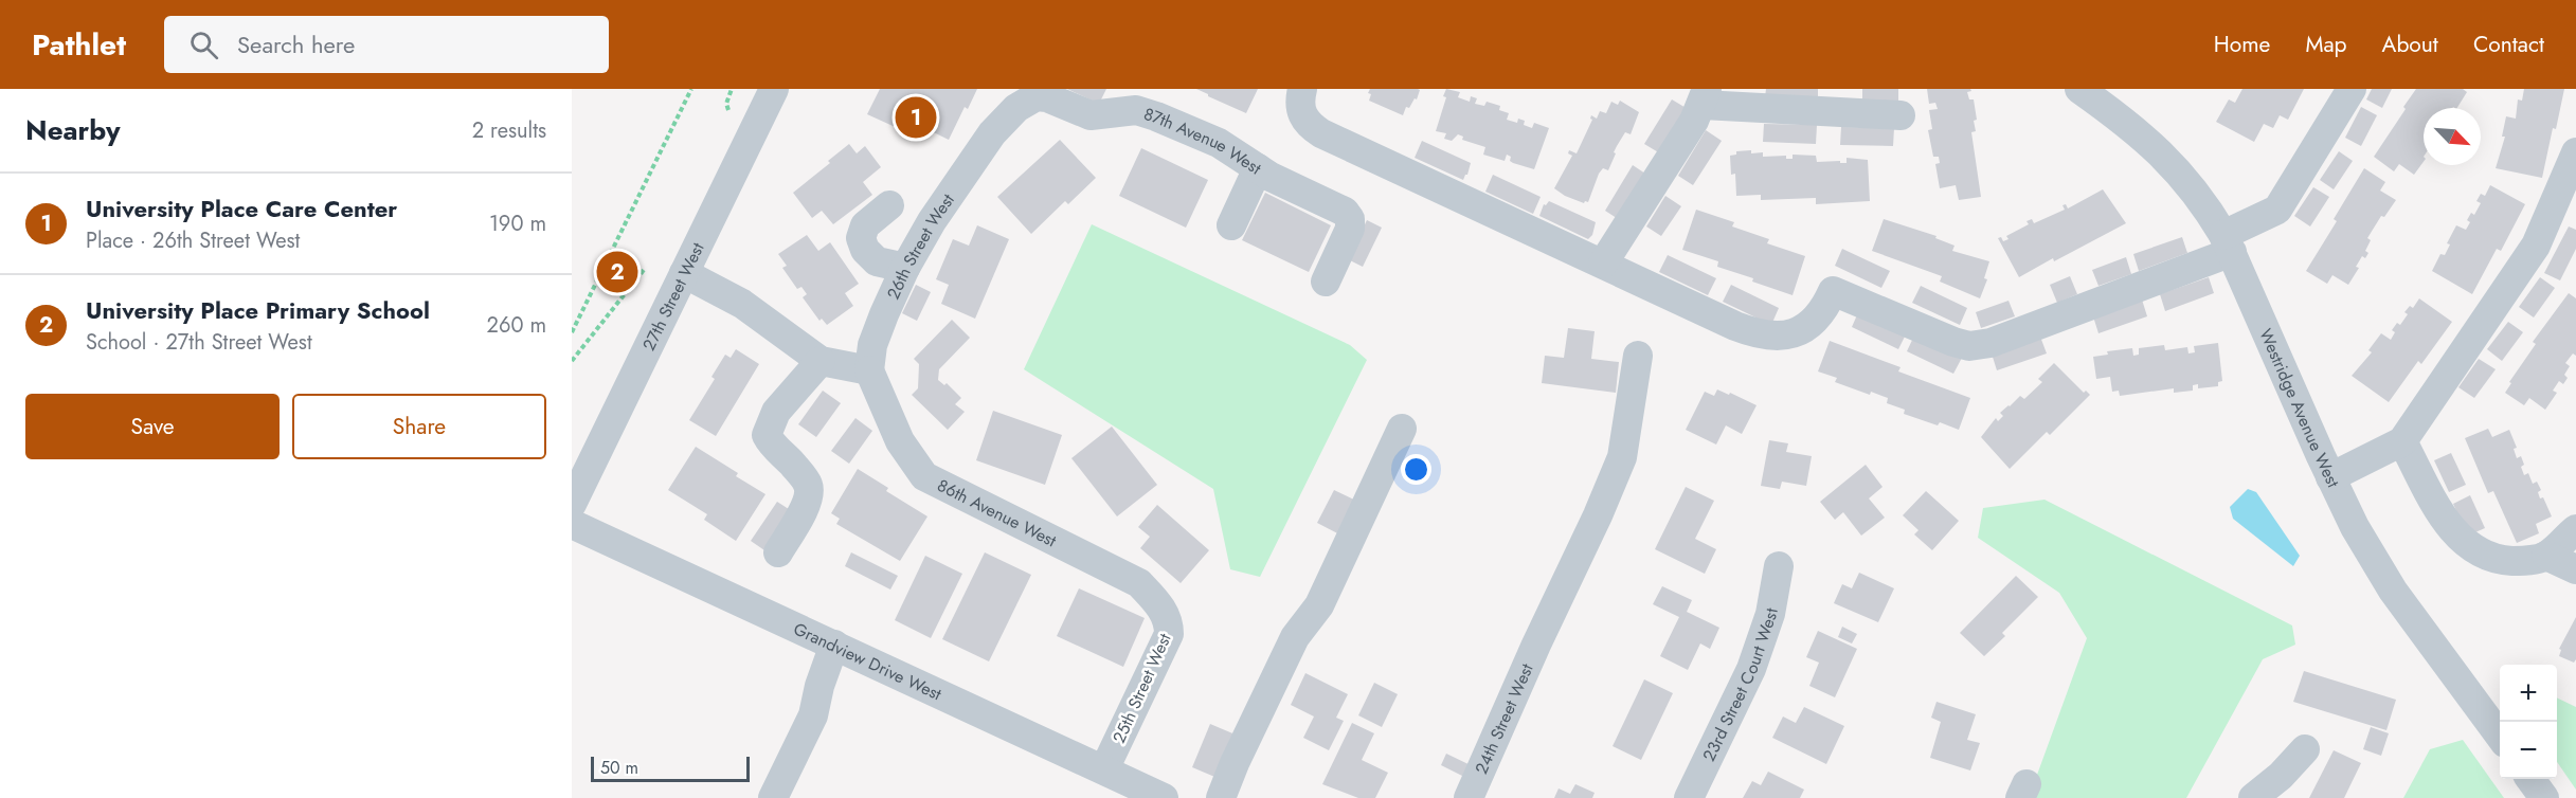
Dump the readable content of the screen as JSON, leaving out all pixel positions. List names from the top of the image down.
{
  "streets": {
    "street": [
      "87th Avenue West",
      "26th Street West",
      "27th Street West",
      "Westridge Avenue West",
      "86th Avenue West",
      "Grandview Drive West",
      "23rd Street Court West",
      "25th Street West",
      "24th Street West"
    ]
  },
  "crossings": [
    ["87th Avenue West", "26th Street West"],
    ["26th Street West", "86th Avenue West"],
    ["86th Avenue West", "25th Street West"],
    ["Grandview Drive West", "25th Street West"]
  ],
  "scale_bar": "50 m",
  "north": "bottom right",
  "page": {
    "header": "Pathlet",
    "search": "Search here",
    "nav": [
      "Home",
      "Map",
      "About",
      "Contact"
    ],
    "heading": ["Nearby", "2 results"],
    "pins": ["1", "2"],
    "list": [
      {
        "mark": "1",
        "name": "University Place Care Center",
        "note": "Place · 26th Street West",
        "value": "190 m"
      },
      {
        "mark": "2",
        "name": "University Place Primary School",
        "note": "School · 27th Street West",
        "value": "260 m"
      }
    ],
    "buttons": ["Save", "Share"],
    "map_buttons": ["+", "−"],
    "scale": "50 m"
  }
}
